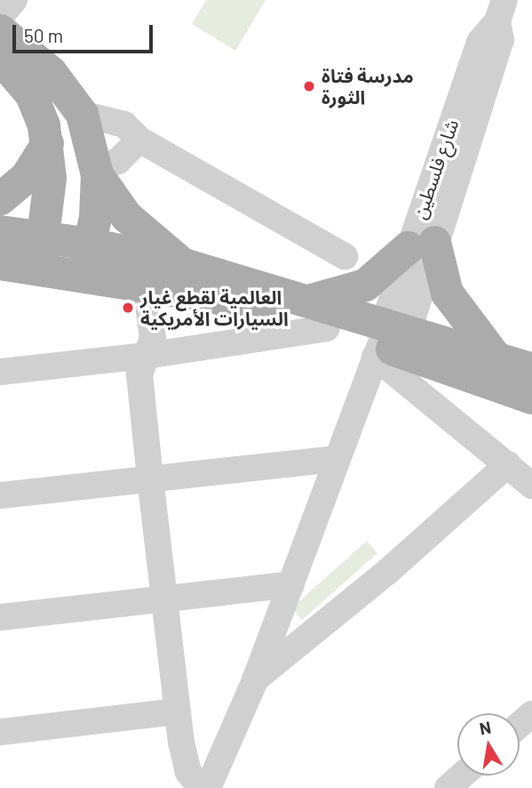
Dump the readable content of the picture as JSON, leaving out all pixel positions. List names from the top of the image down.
{
  "streets": {
    "street": ["شارع فلسطين"]
  },
  "places": ["مدرسة فتاة الثورة", "العالمية لقطع غيار السيارات الأمريكية"],
  "scale_bar": "50 m",
  "north": "top"
}
